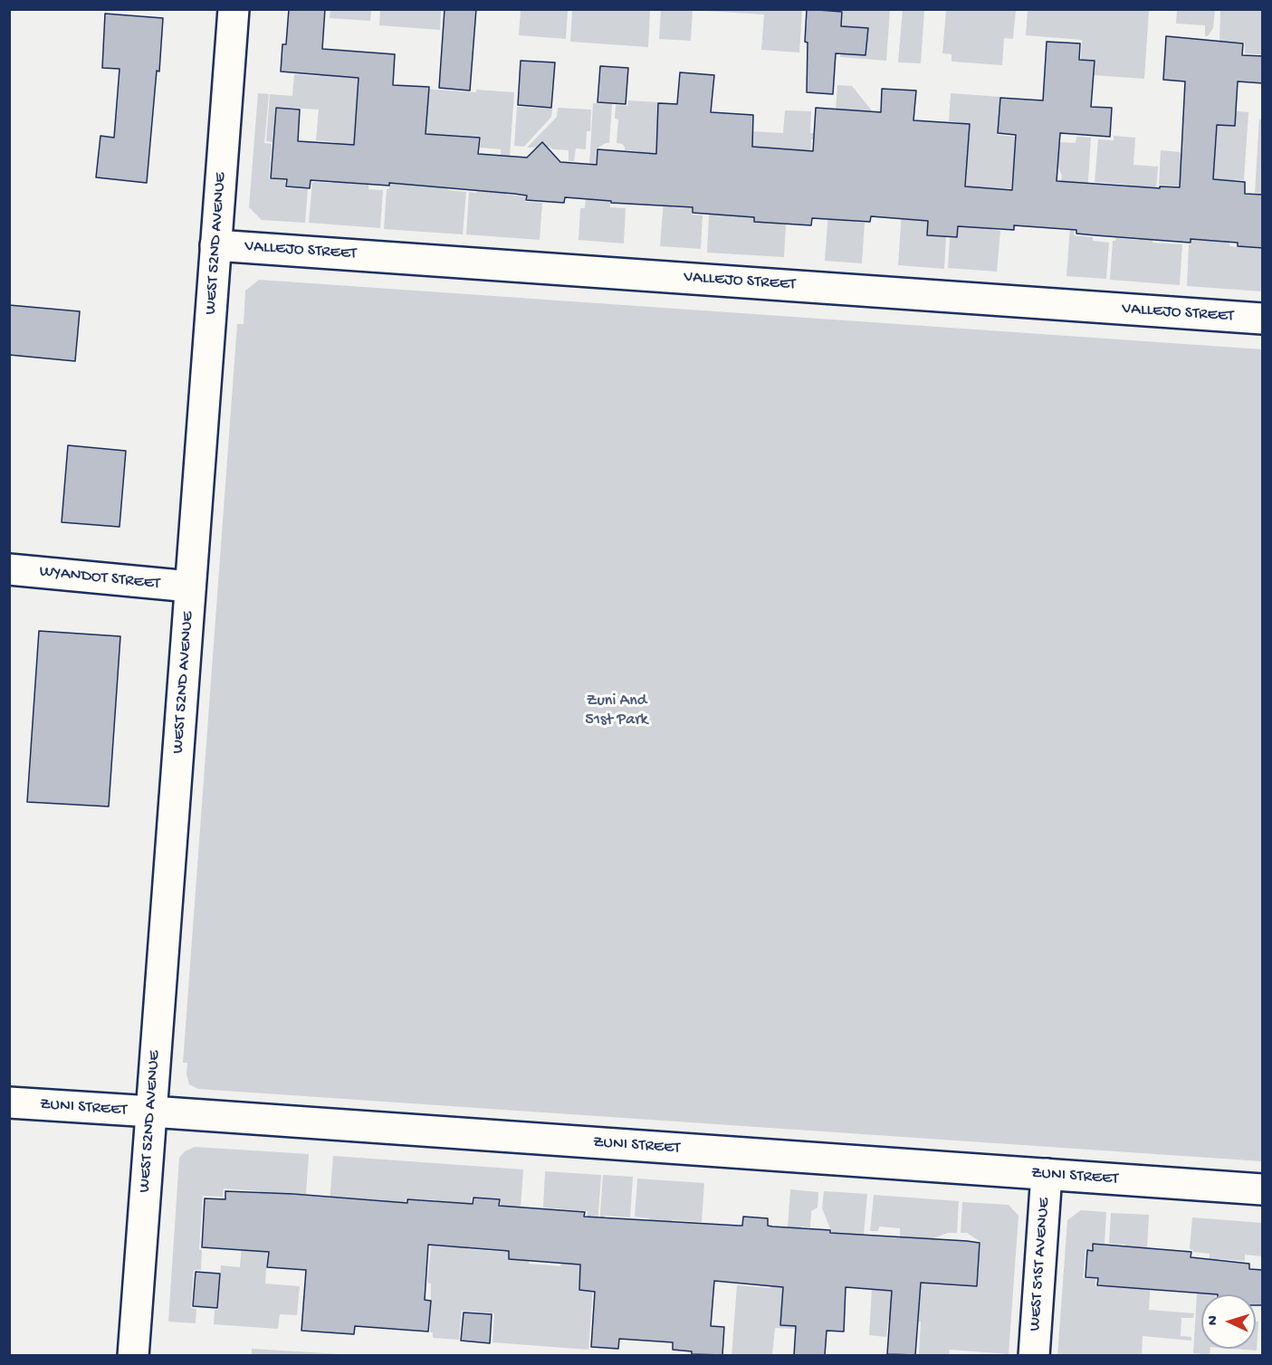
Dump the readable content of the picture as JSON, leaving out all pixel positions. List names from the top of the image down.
{
  "streets": {
    "street": [
      "WEST 52ND AVENUE",
      "VALLEJO STREET",
      "WYANDOT STREET",
      "ZUNI STREET",
      "WEST 51ST AVENUE"
    ]
  },
  "crossings": [
    ["WEST 52ND AVENUE", "VALLEJO STREET"],
    ["WEST 52ND AVENUE", "WYANDOT STREET"],
    ["WEST 52ND AVENUE", "ZUNI STREET"],
    ["ZUNI STREET", "WEST 51ST AVENUE"]
  ],
  "parks": ["Zuni And 51st Park"],
  "north": "left"
}
